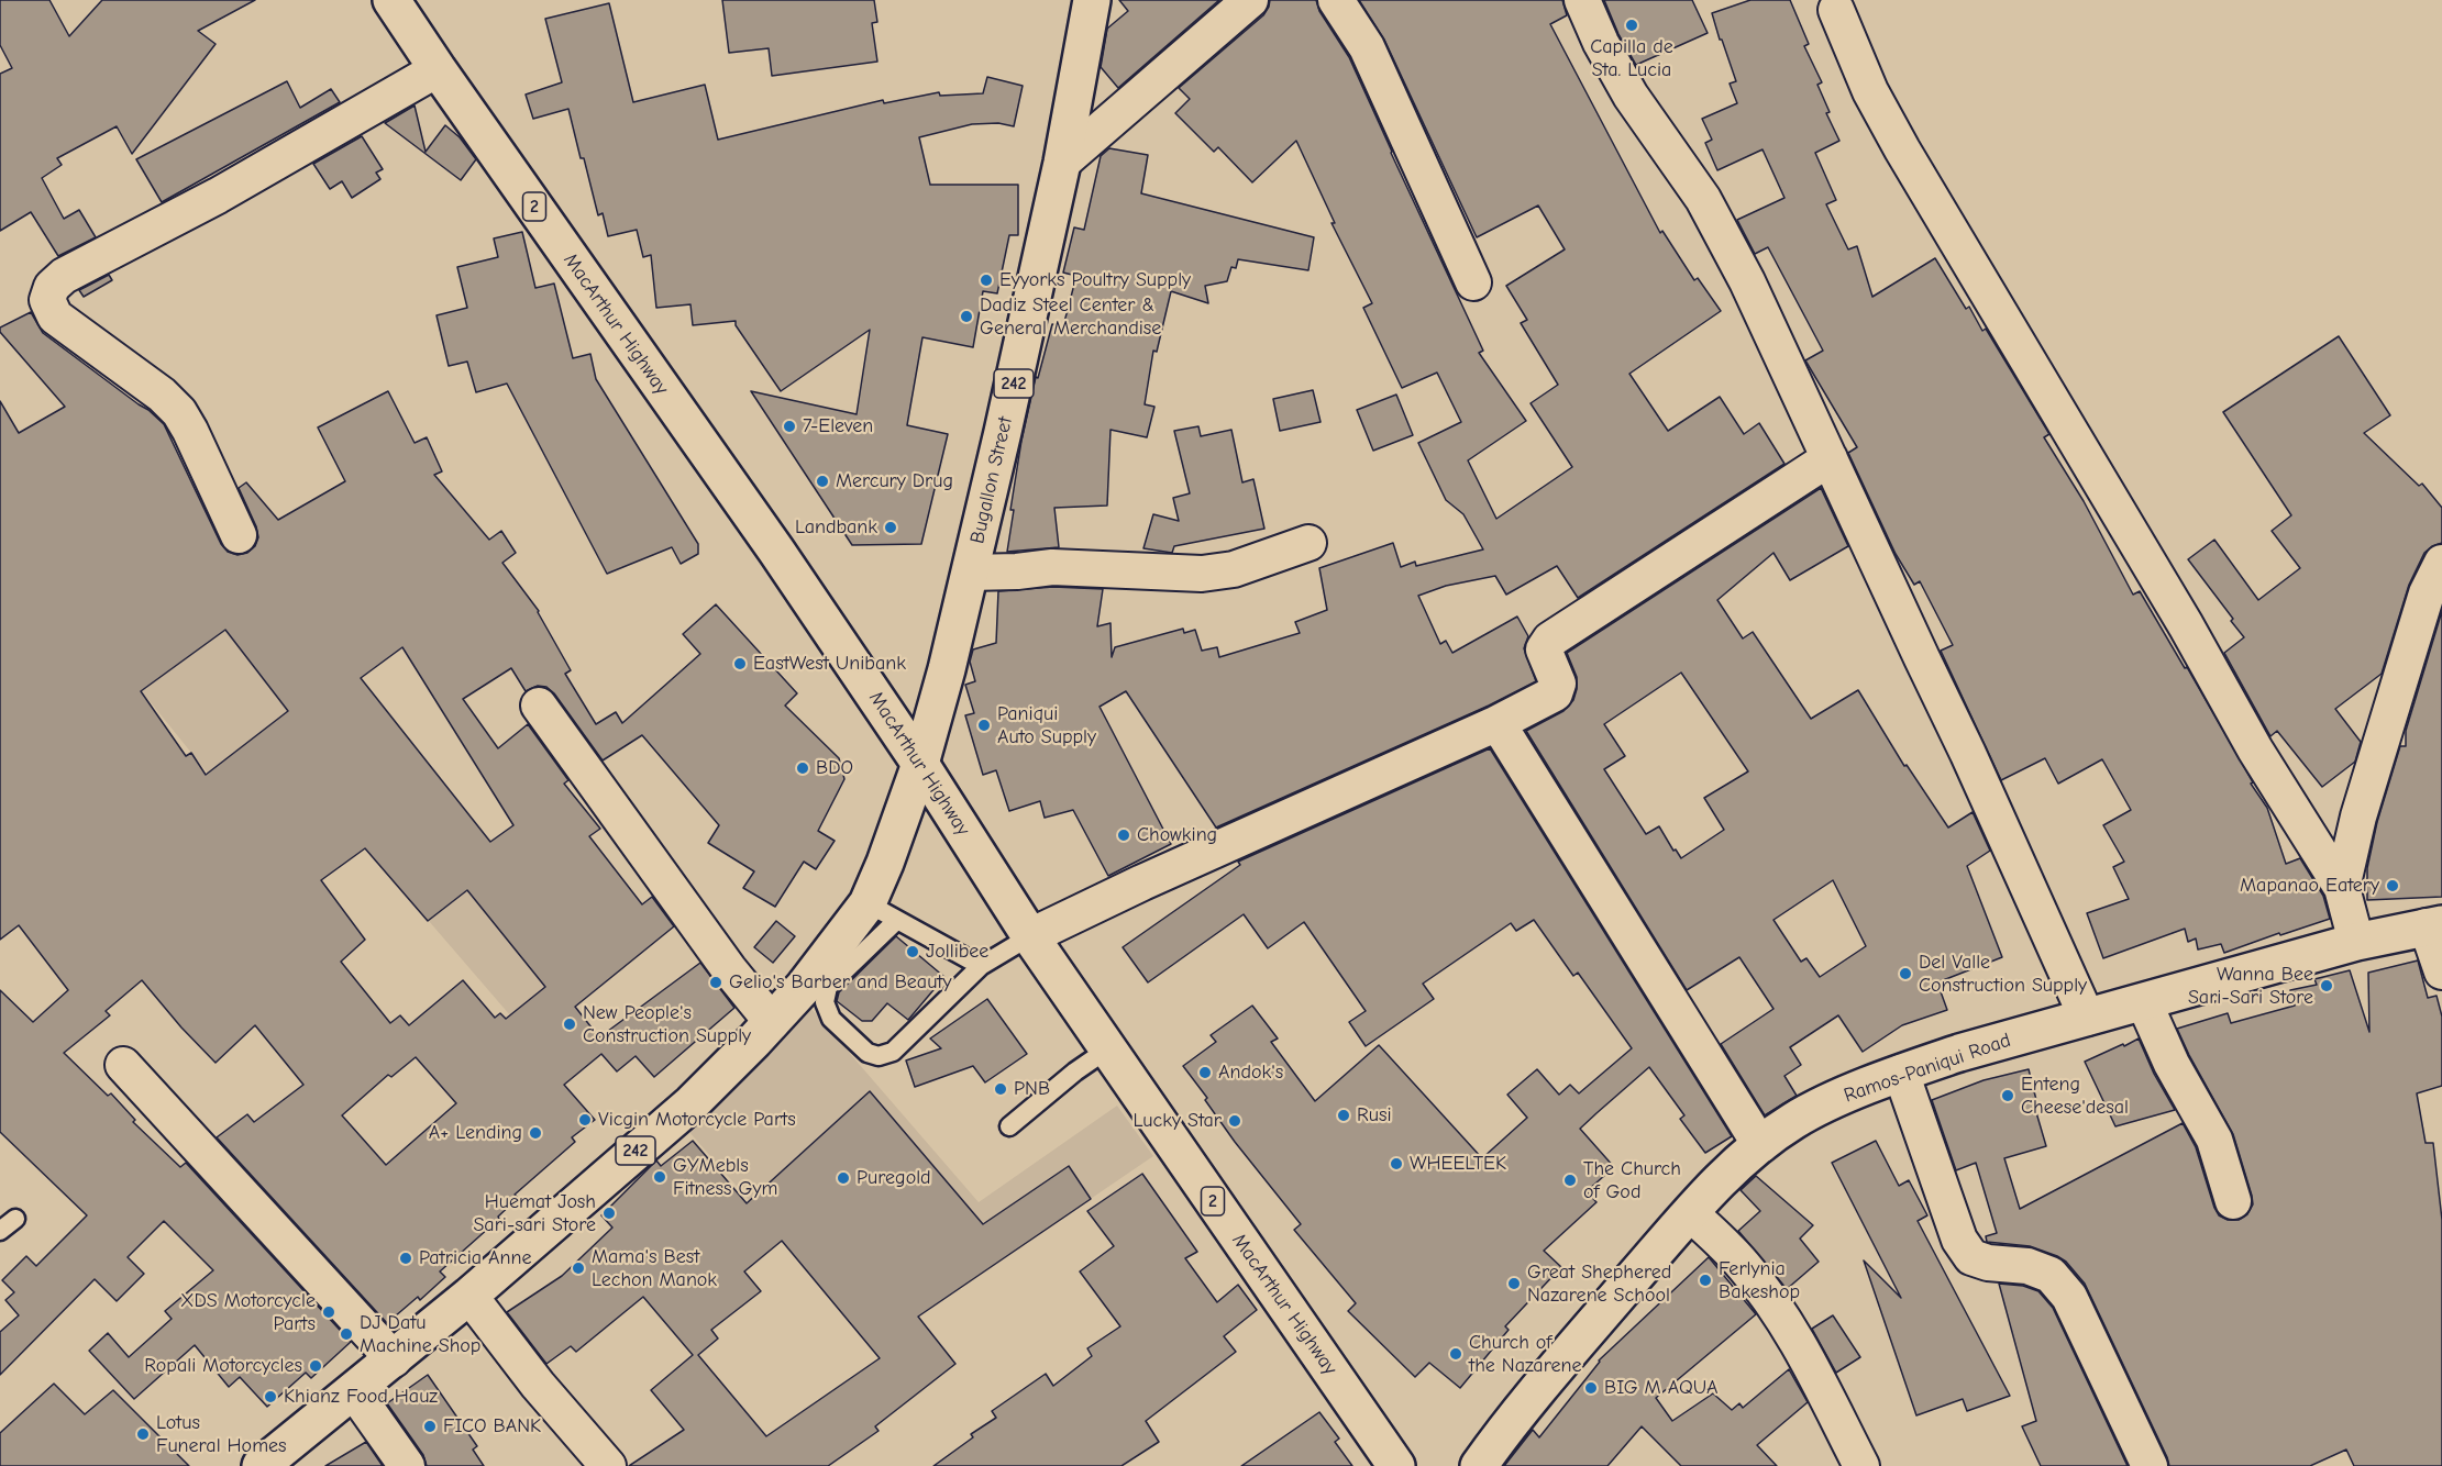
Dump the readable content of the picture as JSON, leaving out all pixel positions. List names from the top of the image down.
{
  "streets": {
    "main road": [
      "2",
      "MacArthur Highway",
      "242",
      "Bugallon Street",
      "Ramos-Paniqui Road"
    ]
  },
  "crossings": [
    ["MacArthur Highway", "242"],
    ["MacArthur Highway", "Bugallon Street"],
    ["242", "Bugallon Street"]
  ],
  "places": [
    "Capilla de Sta. Lucia",
    "Eyyorks Poultry Supply",
    "Dadiz Steel Center & General Merchandise",
    "7-Eleven",
    "Mercury Drug",
    "Landbank",
    "EastWest Unibank",
    "Paniqui Auto Supply",
    "BDO",
    "Chowking",
    "Mapanao Eatery",
    "Jollibee",
    "Del Valle Construction Supply",
    "Gelio's Barber and Beauty",
    "Wanna Bee Sari-Sari Store",
    "New People's Construction Supply",
    "Andok's",
    "PNB",
    "Enteng Cheese'desal",
    "Rusi",
    "Vicgin Motorcycle Parts",
    "Lucky Star",
    "A+ Lending",
    "WHEELTEK",
    "GYMebls Fitness Gym",
    "Puregold",
    "The Church of God",
    "Huemat Josh Sari-sari Store",
    "Patricia Anne",
    "Mama's Best Lechon Manok",
    "Ferlynia Bakeshop",
    "Great Shephered Nazarene School",
    "XDS Motorcycle Parts",
    "DJ Datu Machine Shop",
    "Church of the Nazarene",
    "Ropali Motorcycles",
    "BIG M AQUA",
    "Khianz Food Hauz",
    "FICO BANK",
    "Lotus Funeral Homes"
  ]
}
